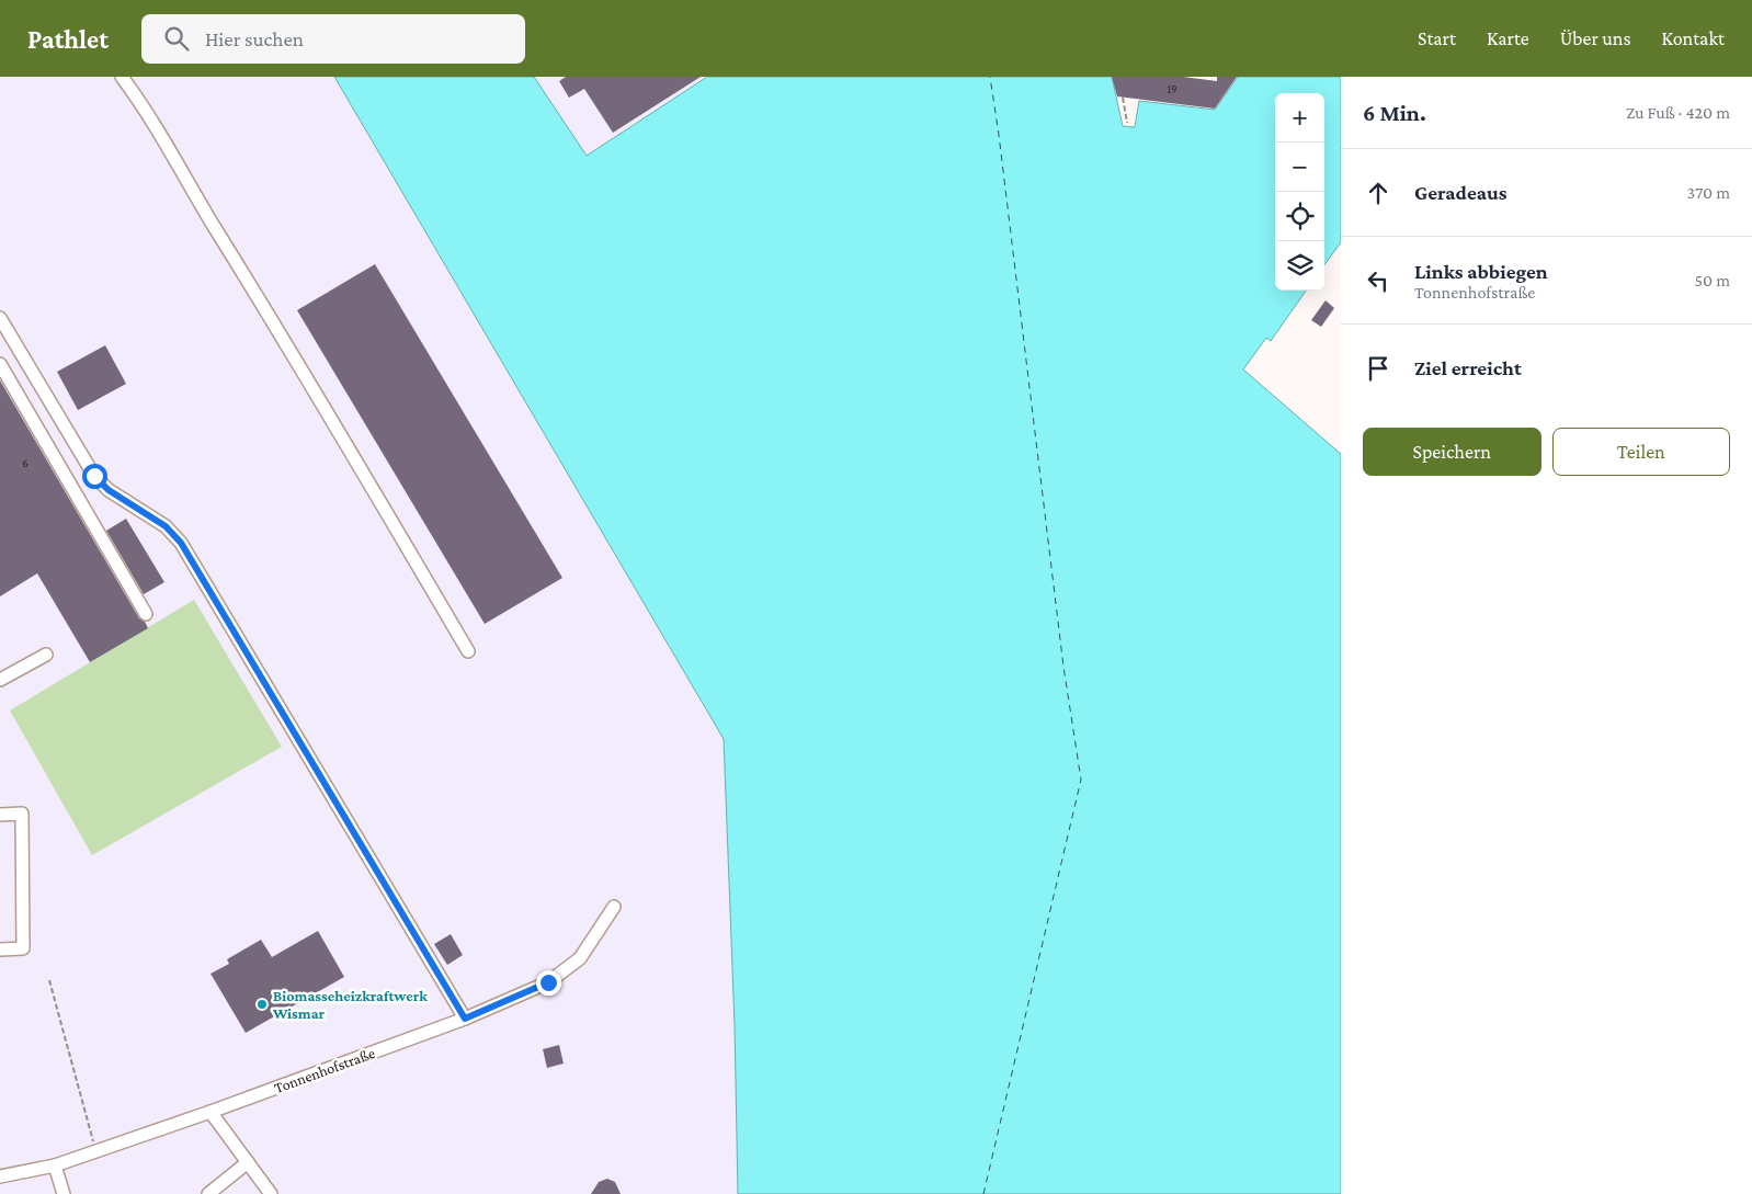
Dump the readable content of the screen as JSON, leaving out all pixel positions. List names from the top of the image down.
{
  "streets": {
    "lane": ["Tonnenhofstraße"]
  },
  "places": ["Biomasseheizkraftwerk Wismar"],
  "house_numbers": ["19", "6"],
  "page": {
    "header": "Pathlet",
    "search": "Hier suchen",
    "nav": [
      "Start",
      "Karte",
      "Über uns",
      "Kontakt"
    ],
    "heading": ["6 Min.", "Zu Fuß · 420 m"],
    "map_buttons": ["+", "−"],
    "list": [
      ["Geradeaus", "370 m"],
      ["Links abbiegen", "Tonnenhofstraße", "50 m"],
      "Ziel erreicht"
    ],
    "buttons": ["Speichern", "Teilen"]
  }
}
